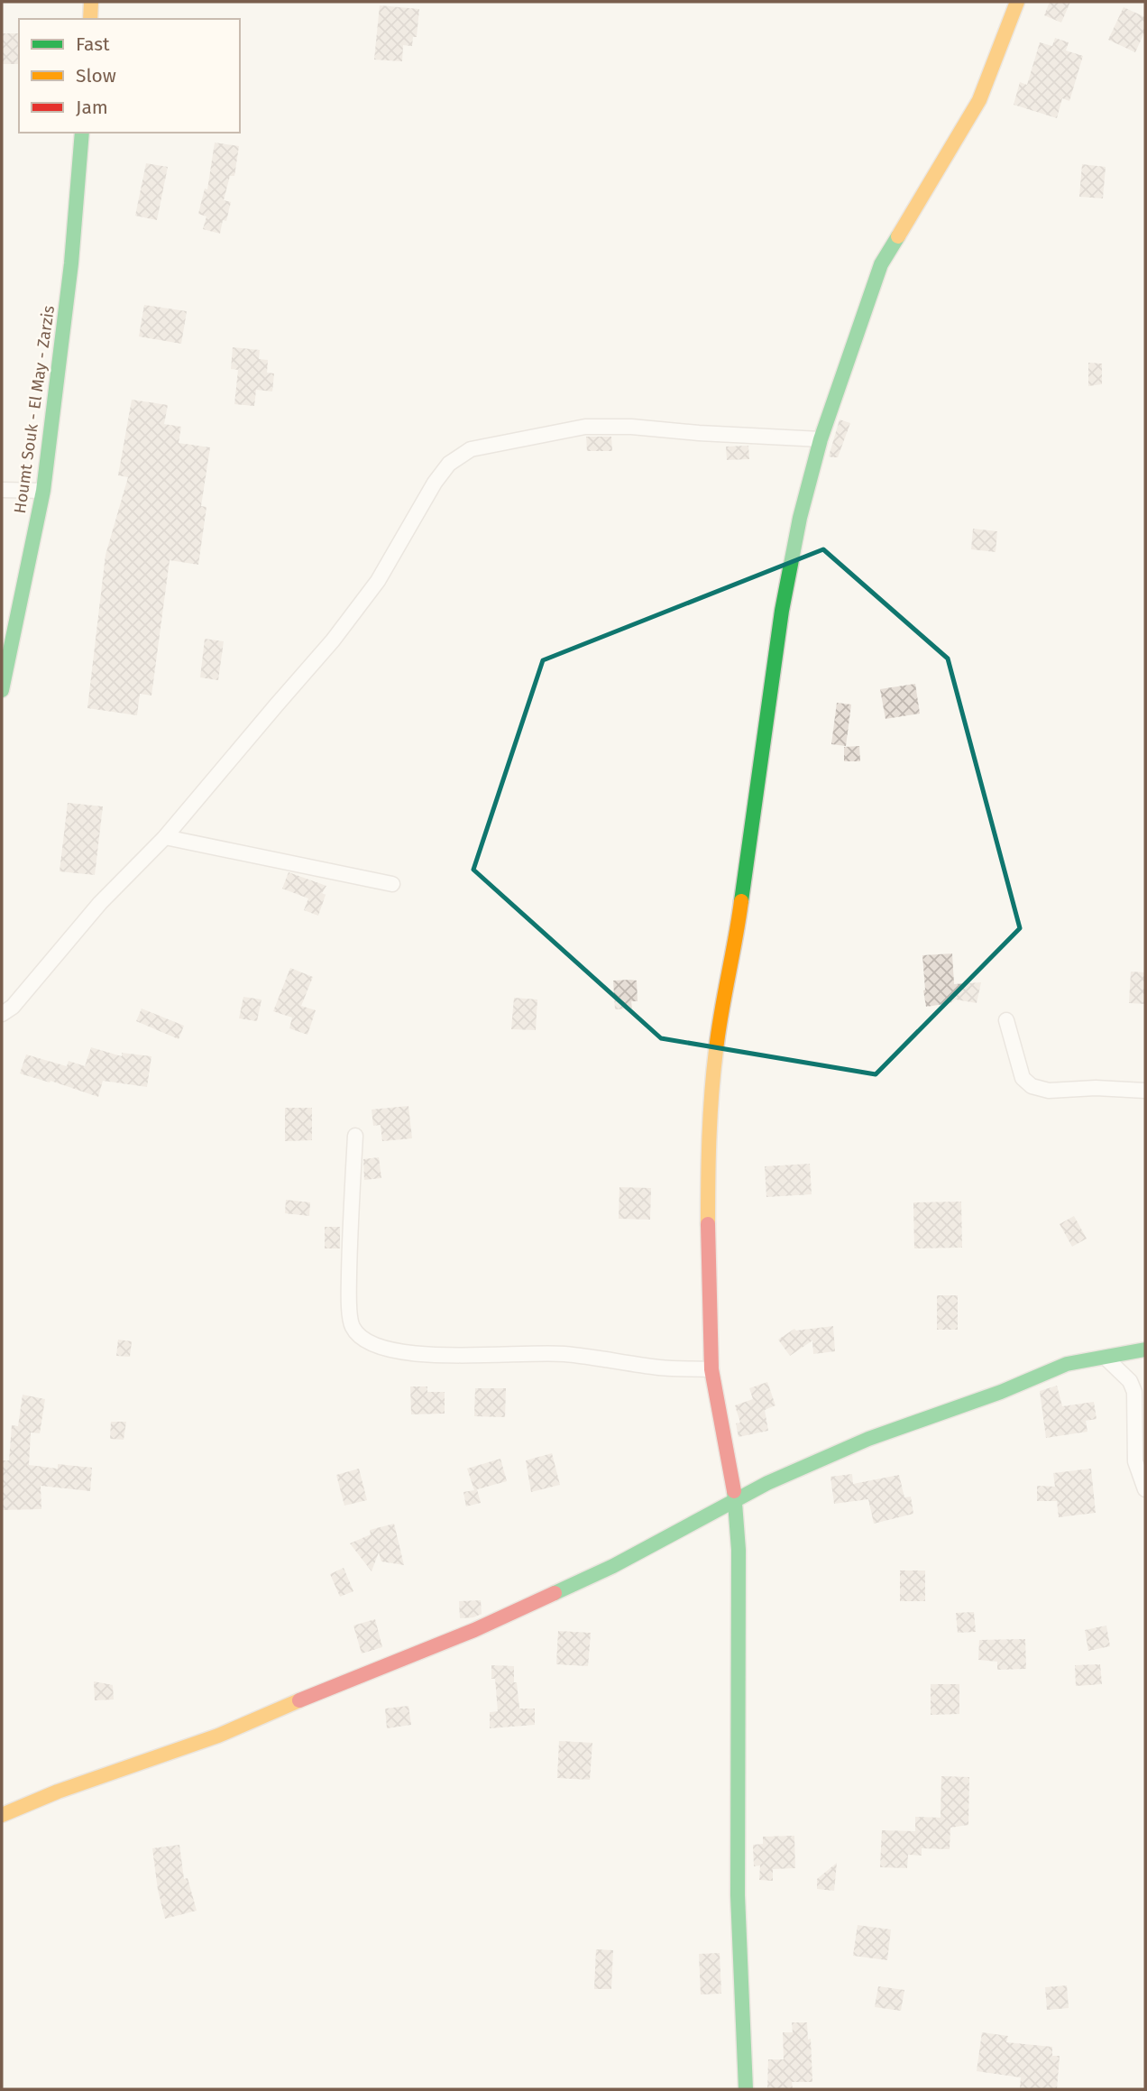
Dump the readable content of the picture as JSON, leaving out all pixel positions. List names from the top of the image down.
{
  "streets": {
    "street": ["Houmt Souk - El May - Zarzis"]
  },
  "legend": ["Fast", "Slow", "Jam"]
}
